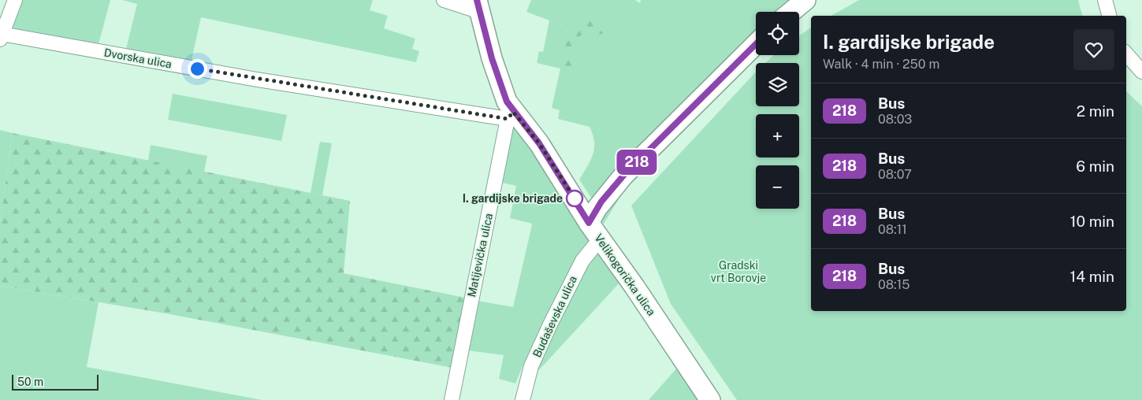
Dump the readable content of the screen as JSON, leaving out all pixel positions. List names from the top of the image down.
{
  "streets": {
    "street": [
      "Dvorska ulica",
      "Matijevička ulica",
      "Velikogorička ulica",
      "Budaševska ulica"
    ]
  },
  "crossings": [
    ["Dvorska ulica", "Matijevička ulica"],
    ["Dvorska ulica", "Velikogorička ulica"],
    ["Matijevička ulica", "Velikogorička ulica"],
    ["Velikogorička ulica", "Budaševska ulica"]
  ],
  "parks": ["Gradski vrt Borovje"],
  "places": ["I. gardijske brigade"],
  "lines": ["bus line 218"],
  "scale_bar": "50 m",
  "page": {
    "on_map": "218",
    "map_buttons": ["+", "−"],
    "heading": ["I. gardijske brigade", "Walk · 4 min · 250 m"],
    "list": [
      {
        "mark": "218",
        "name": "Bus",
        "note": "08:03",
        "value": "2 min"
      },
      {
        "mark": "218",
        "name": "Bus",
        "note": "08:07",
        "value": "6 min"
      },
      {
        "mark": "218",
        "name": "Bus",
        "note": "08:11",
        "value": "10 min"
      },
      {
        "mark": "218",
        "name": "Bus",
        "note": "08:15",
        "value": "14 min"
      }
    ],
    "scale": "50 m"
  }
}
